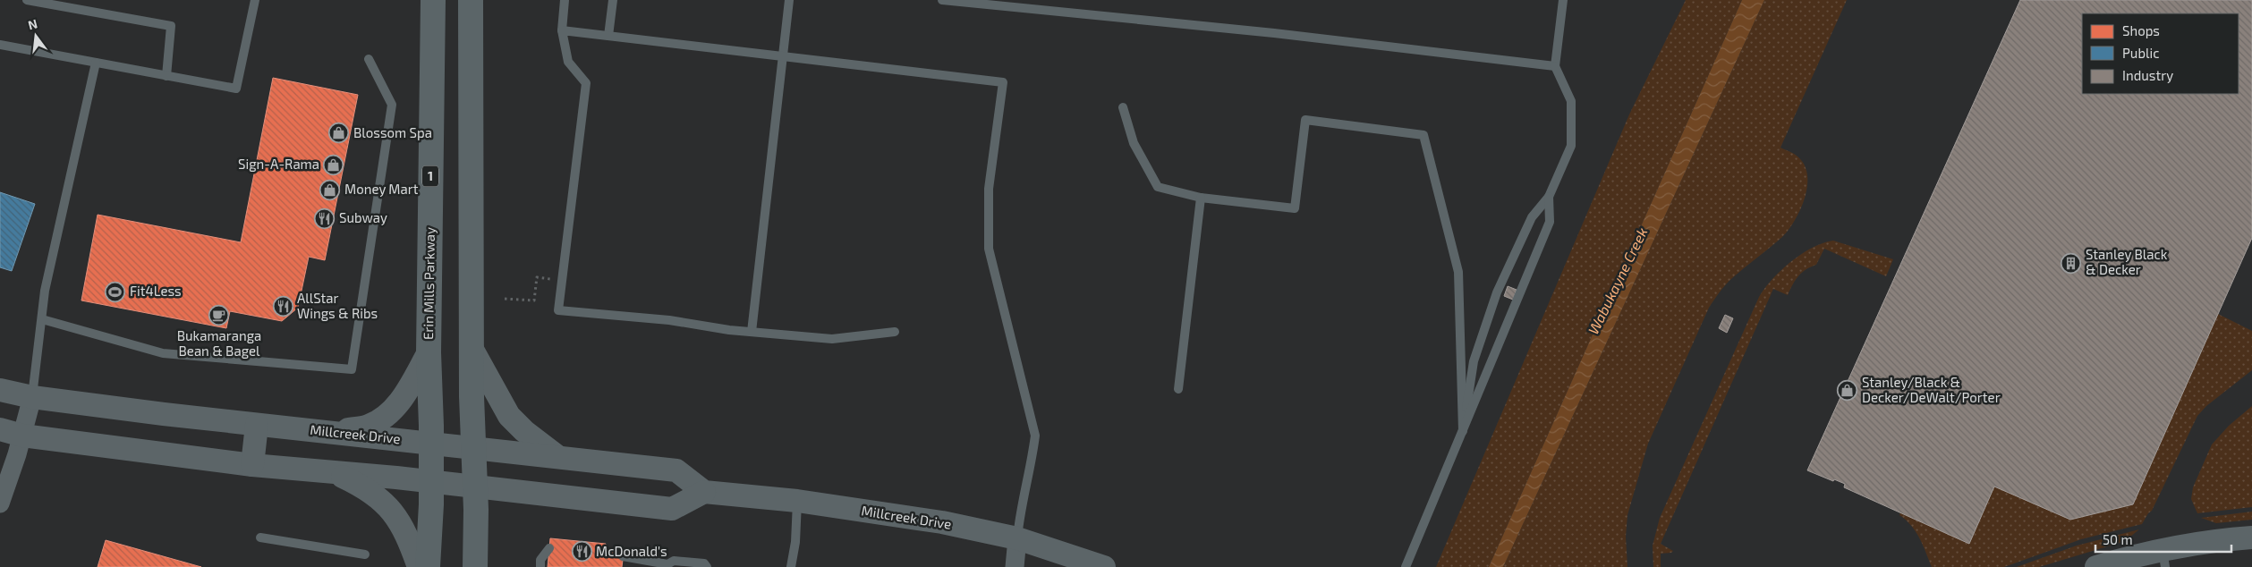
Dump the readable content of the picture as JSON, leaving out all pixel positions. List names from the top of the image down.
{
  "streets": {
    "main road": ["1", "Erin Mills Parkway"],
    "street": ["Millcreek Drive"]
  },
  "crossings": [
    ["Erin Mills Parkway", "Millcreek Drive"]
  ],
  "water": ["Wabukayne Creek"],
  "places": {
    "shop": [
      "Blossom Spa",
      "Sign-A-Rama",
      "Money Mart",
      "Stanley/Black & Decker/DeWalt/Porter"
    ],
    "restaurant": ["Subway", "AllStar Wings & Ribs", "McDonald's"],
    "building": ["Stanley Black & Decker"],
    "sports": ["Fit4Less"],
    "cafe": ["Bukamaranga Bean & Bagel"]
  },
  "legend": ["Shops", "Public", "Industry"],
  "scale_bar": "50 m",
  "north": "top"
}
